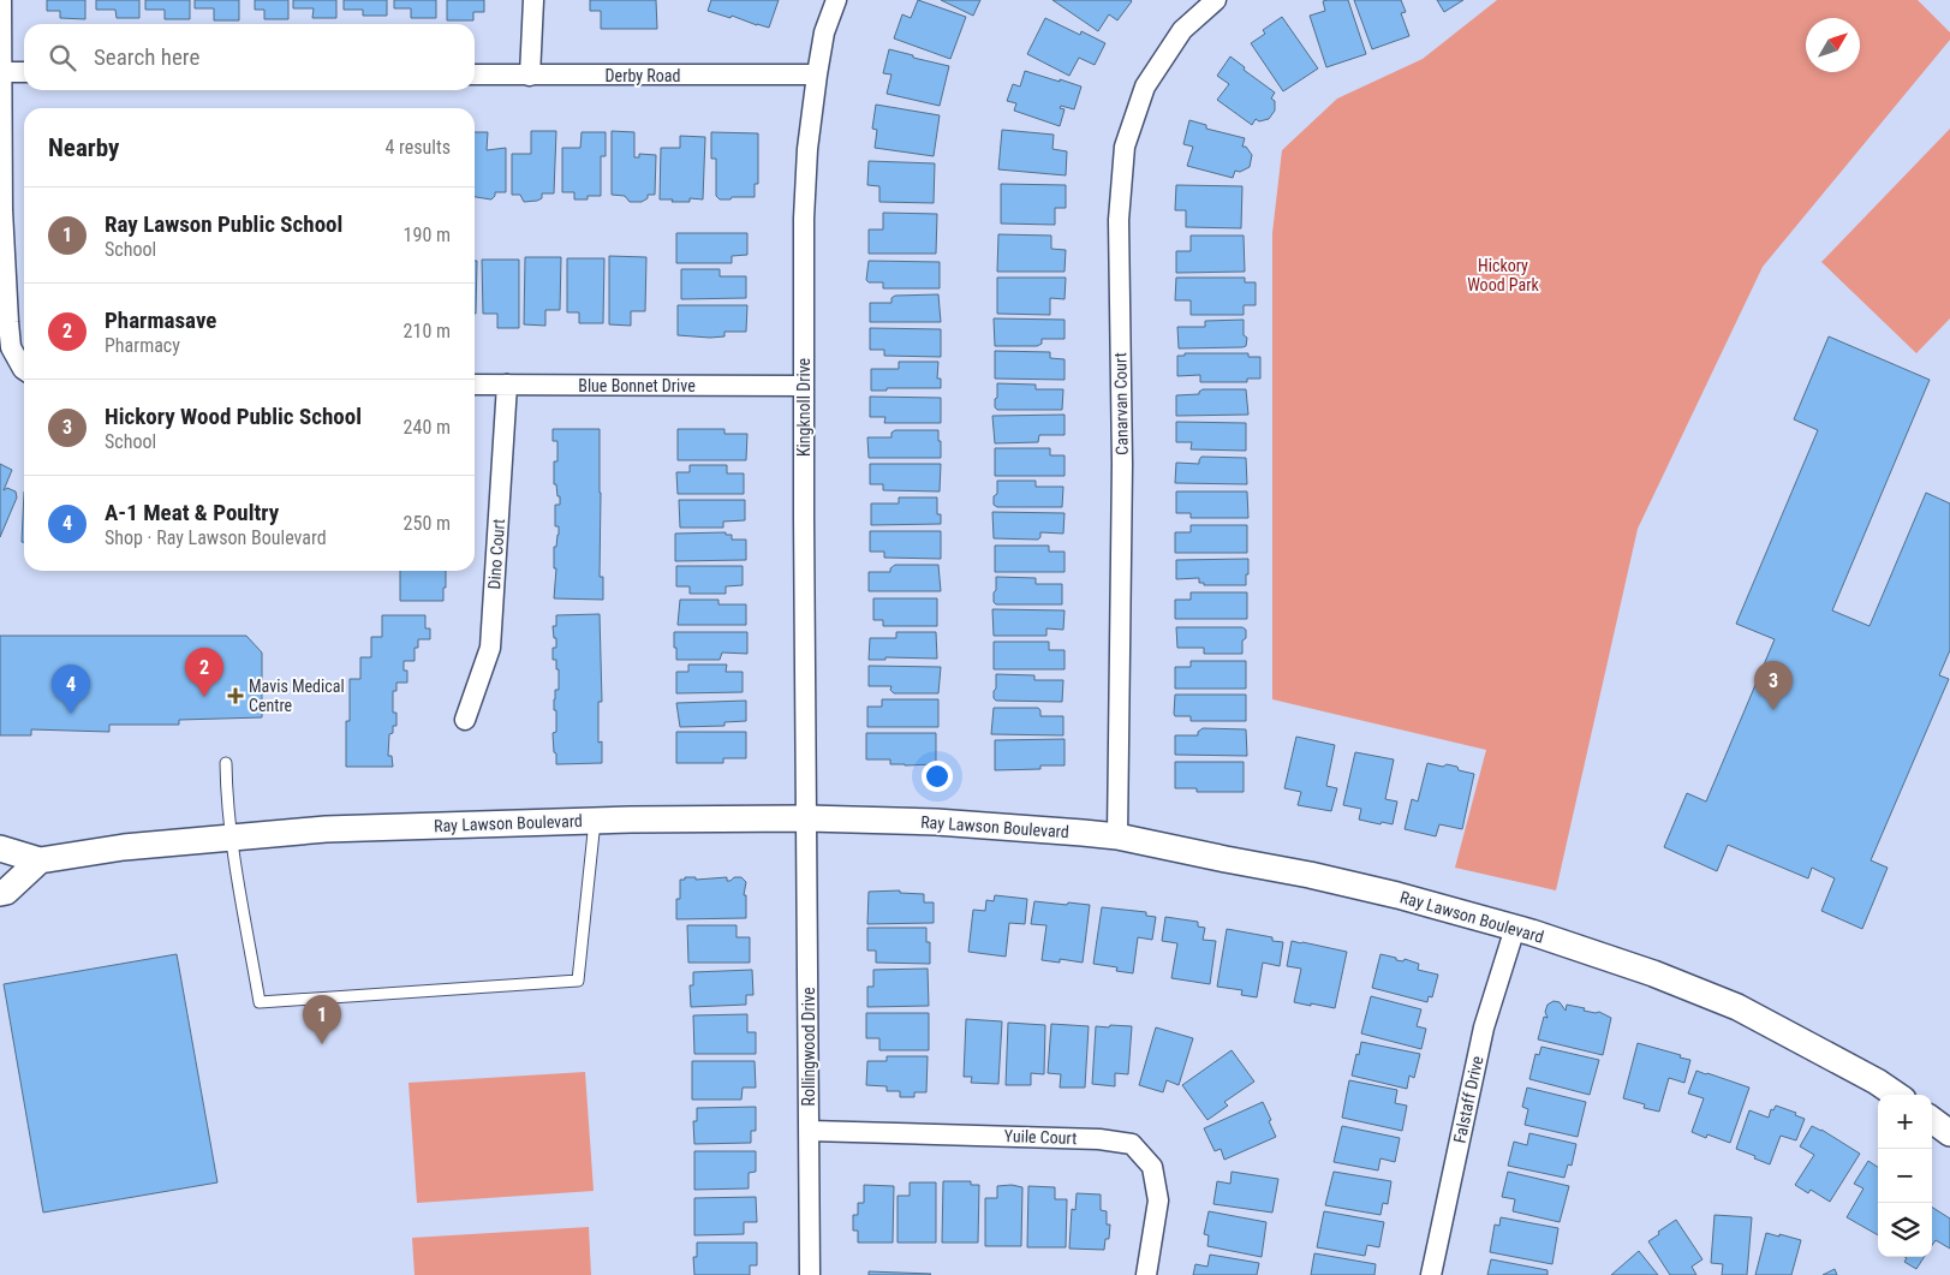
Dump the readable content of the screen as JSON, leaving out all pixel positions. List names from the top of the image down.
{
  "streets": {
    "street": [
      "Derby Road",
      "Blue Bonnet Drive",
      "Canarvan Court",
      "Kingknoll Drive",
      "Dino Court",
      "Ray Lawson Boulevard",
      "Rollingwood Drive",
      "Falstaff Drive",
      "Yuile Court"
    ]
  },
  "crossings": [
    ["Derby Road", "Kingknoll Drive"],
    ["Blue Bonnet Drive", "Kingknoll Drive"],
    ["Blue Bonnet Drive", "Dino Court"],
    ["Canarvan Court", "Ray Lawson Boulevard"],
    ["Kingknoll Drive", "Ray Lawson Boulevard"],
    ["Kingknoll Drive", "Rollingwood Drive"],
    ["Ray Lawson Boulevard", "Rollingwood Drive"],
    ["Ray Lawson Boulevard", "Falstaff Drive"],
    ["Rollingwood Drive", "Yuile Court"]
  ],
  "parks": ["Hickory Wood Park"],
  "places": {
    "health": ["Mavis Medical Centre"]
  },
  "north": "top right",
  "page": {
    "search": "Search here",
    "heading": ["Nearby", "4 results"],
    "list": [
      {
        "mark": "1",
        "name": "Ray Lawson Public School",
        "note": "School",
        "value": "190 m"
      },
      {
        "mark": "2",
        "name": "Pharmasave",
        "note": "Pharmacy",
        "value": "210 m"
      },
      {
        "mark": "3",
        "name": "Hickory Wood Public School",
        "note": "School",
        "value": "240 m"
      },
      {
        "mark": "4",
        "name": "A-1 Meat & Poultry",
        "note": "Shop · Ray Lawson Boulevard",
        "value": "250 m"
      }
    ],
    "pins": [
      "2",
      "3",
      "4",
      "1"
    ],
    "map_buttons": ["+", "−"]
  }
}
